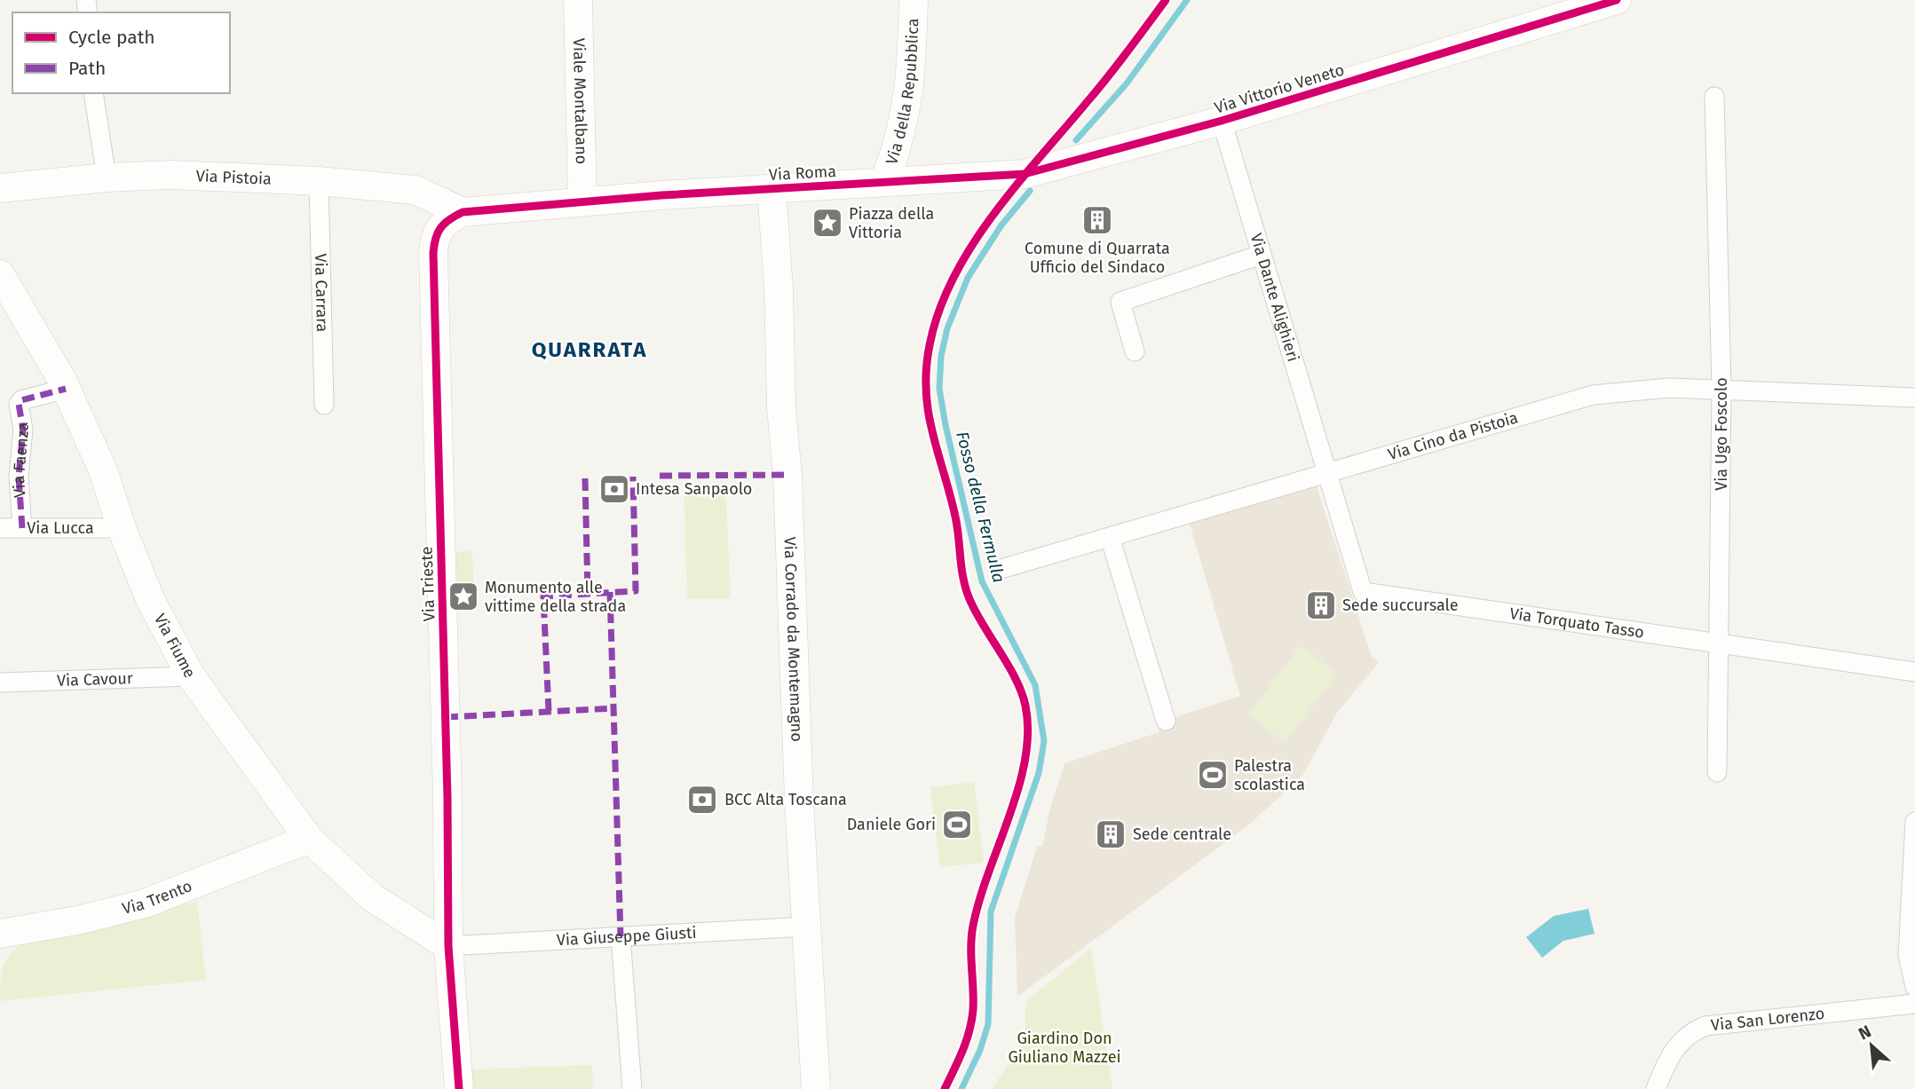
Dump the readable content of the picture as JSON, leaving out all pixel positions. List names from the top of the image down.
{
  "streets": {
    "street": [
      "Via Vittorio Veneto",
      "Via della Repubblica",
      "Viale Montalbano",
      "Via Roma",
      "Via Pistoia",
      "Via Carrara",
      "Via Dante Alighieri",
      "Via Ugo Foscolo",
      "Via Cino da Pistoia",
      "Via Faenza",
      "Via Lucca",
      "Via Trieste",
      "Via Torquato Tasso",
      "Via Corrado da Montemagno",
      "Via Fiume",
      "Via Cavour",
      "Via Trento",
      "Via Giuseppe Giusti",
      "Via San Lorenzo"
    ]
  },
  "crossings": [
    ["Via Vittorio Veneto", "Via Roma"],
    ["Via Vittorio Veneto", "Via Dante Alighieri"],
    ["Via della Repubblica", "Via Roma"],
    ["Viale Montalbano", "Via Roma"],
    ["Via Roma", "Via Corrado da Montemagno"],
    ["Via Pistoia", "Via Carrara"],
    ["Via Pistoia", "Via Trieste"],
    ["Via Dante Alighieri", "Via Cino da Pistoia"],
    ["Via Dante Alighieri", "Via Torquato Tasso"],
    ["Via Ugo Foscolo", "Via Cino da Pistoia"],
    ["Via Ugo Foscolo", "Via Torquato Tasso"],
    ["Via Cino da Pistoia", "Via Torquato Tasso"],
    ["Via Faenza", "Via Lucca"],
    ["Via Faenza", "Via Fiume"],
    ["Via Lucca", "Via Fiume"],
    ["Via Trieste", "Via Fiume"],
    ["Via Trieste", "Via Giuseppe Giusti"],
    ["Via Corrado da Montemagno", "Via Giuseppe Giusti"],
    ["Via Fiume", "Via Cavour"],
    ["Via Fiume", "Via Trento"],
    ["Via Fiume", "Via Giuseppe Giusti"]
  ],
  "districts": ["QUARRATA"],
  "water": ["Fosso della Fermulla"],
  "parks": ["Giardino Don Giuliano Mazzei"],
  "places": {
    "building": ["Comune di Quarrata Ufficio del Sindaco", "Sede succursale", "Sede centrale"],
    "place": ["Piazza della Vittoria", "Monumento alle vittime della strada"],
    "bank": ["Intesa Sanpaolo", "BCC Alta Toscana"],
    "sports": ["Palestra scolastica", "Daniele Gori"]
  },
  "legend": ["Cycle path", "Path"],
  "north": "top left"
}
